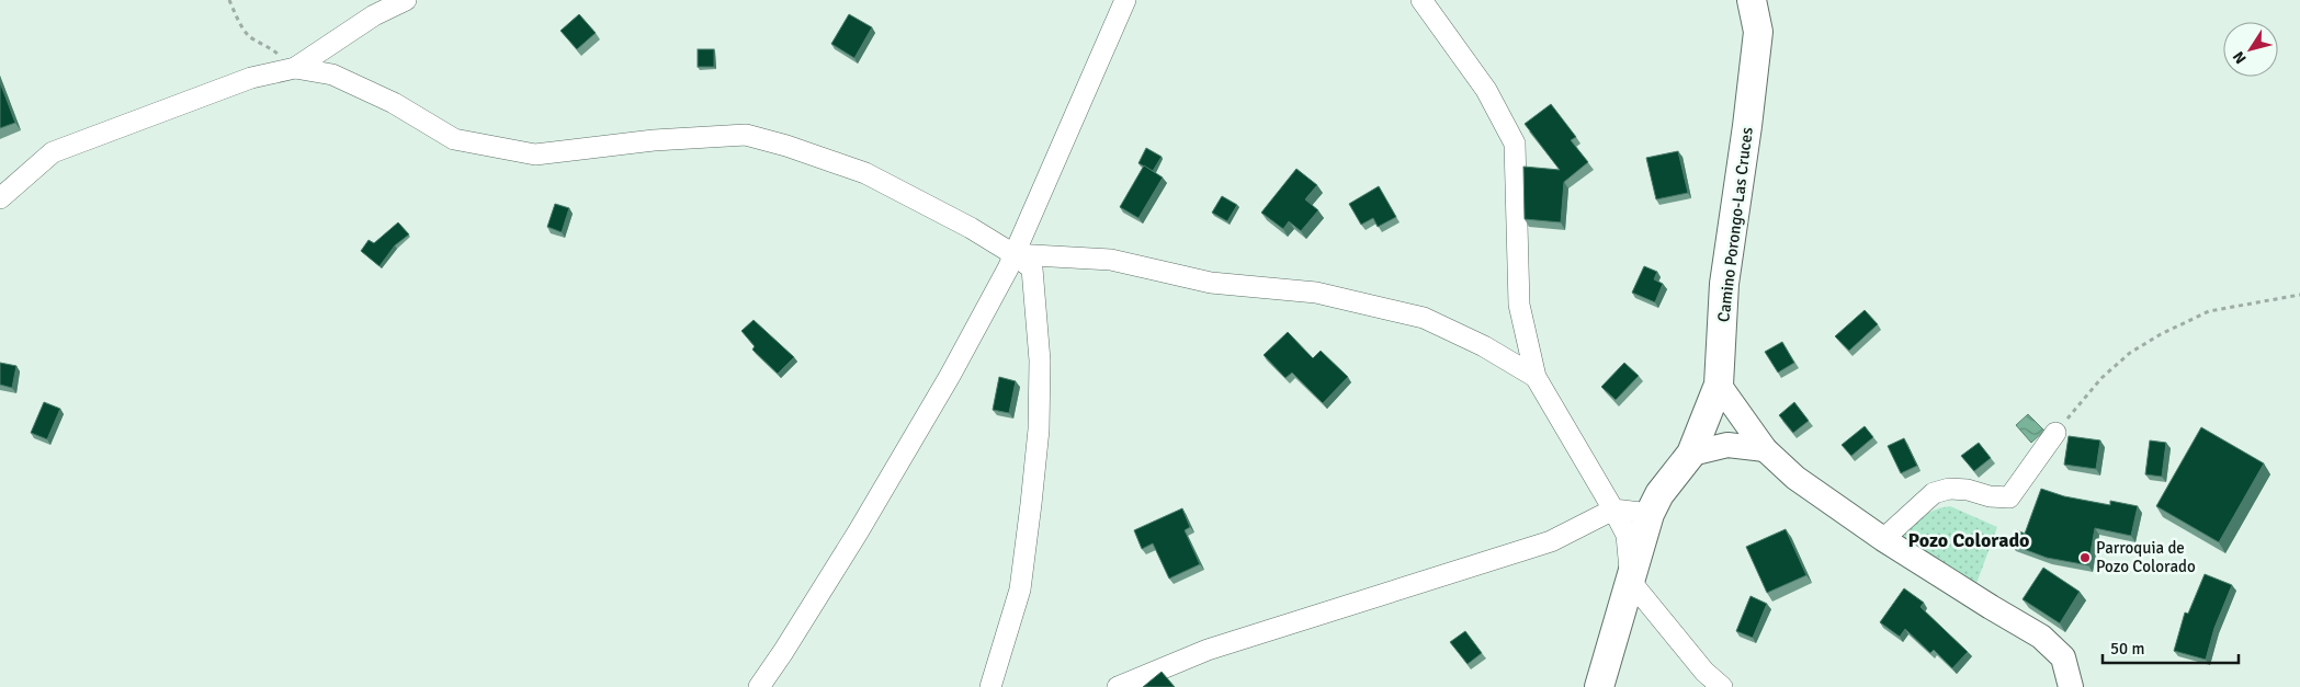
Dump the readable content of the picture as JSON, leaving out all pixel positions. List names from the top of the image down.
{
  "streets": {
    "main road": ["Camino Porongo-Las Cruces"]
  },
  "districts": ["Pozo Colorado"],
  "places": ["Parroquia de Pozo Colorado"],
  "scale_bar": "50 m",
  "north": "bottom left"
}
